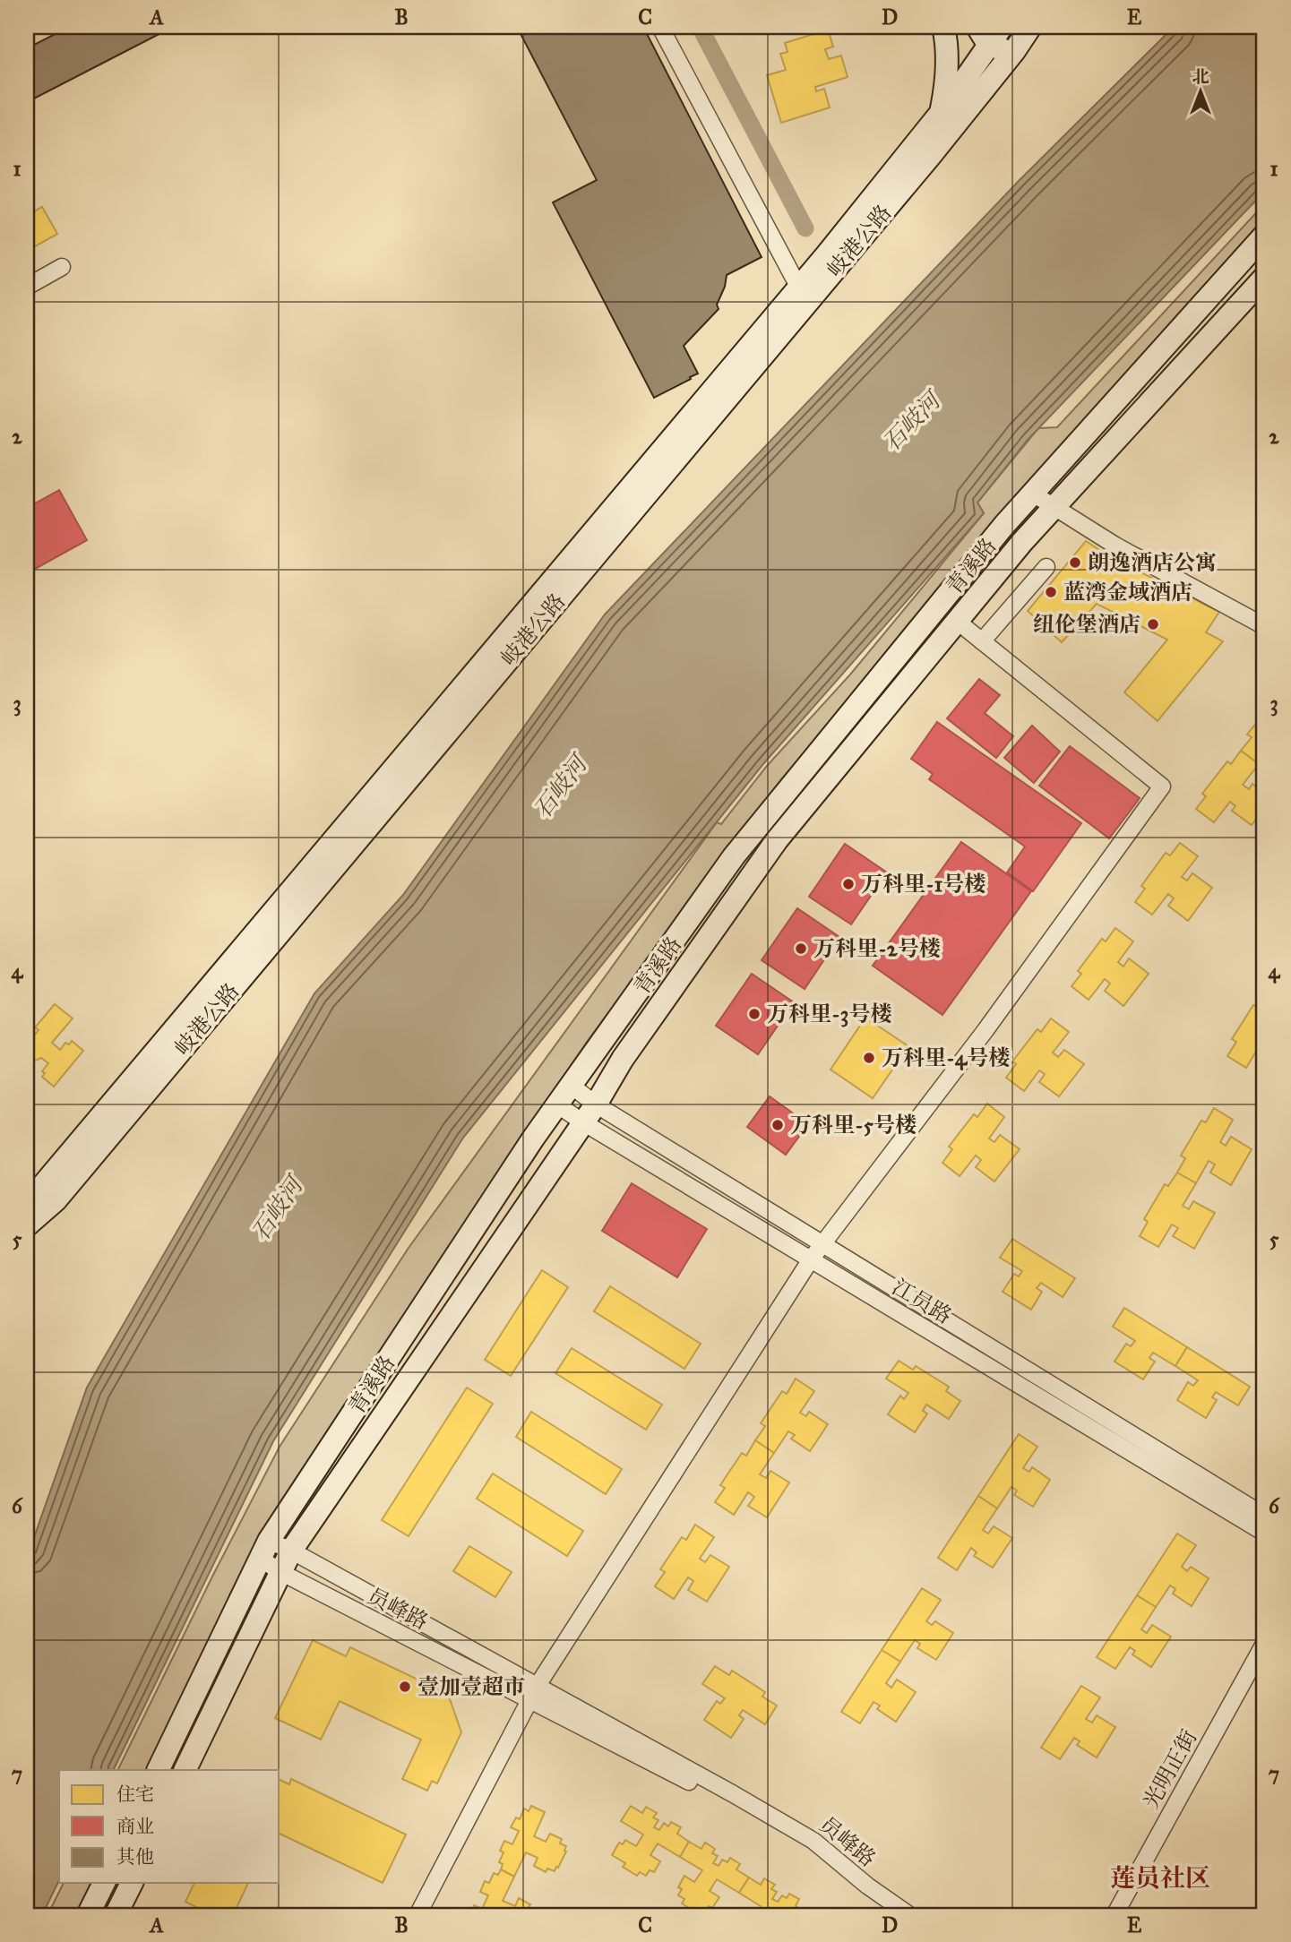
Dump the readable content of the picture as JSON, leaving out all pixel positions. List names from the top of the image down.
{
  "streets": {
    "main road": ["岐港公路", "青溪路"],
    "street": ["江员路", "员峰路", "光明正街"]
  },
  "crossings": [
    ["青溪路", "江员路"],
    ["青溪路", "员峰路"]
  ],
  "districts": ["莲员社区"],
  "water": ["石岐河"],
  "places": [
    "朗逸酒店公寓",
    "蓝湾金域酒店",
    "纽伦堡酒店",
    "万科里-1号楼",
    "万科里-2号楼",
    "万科里-3号楼",
    "万科里-4号楼",
    "万科里-5号楼",
    "壹加壹超市"
  ],
  "legend": ["住宅", "商业", "其他"],
  "north": "top",
  "grid": {
    "columns": [
      "A",
      "B",
      "C",
      "D",
      "E"
    ],
    "rows": [
      "1",
      "2",
      "3",
      "4",
      "5",
      "6",
      "7"
    ]
  }
}
